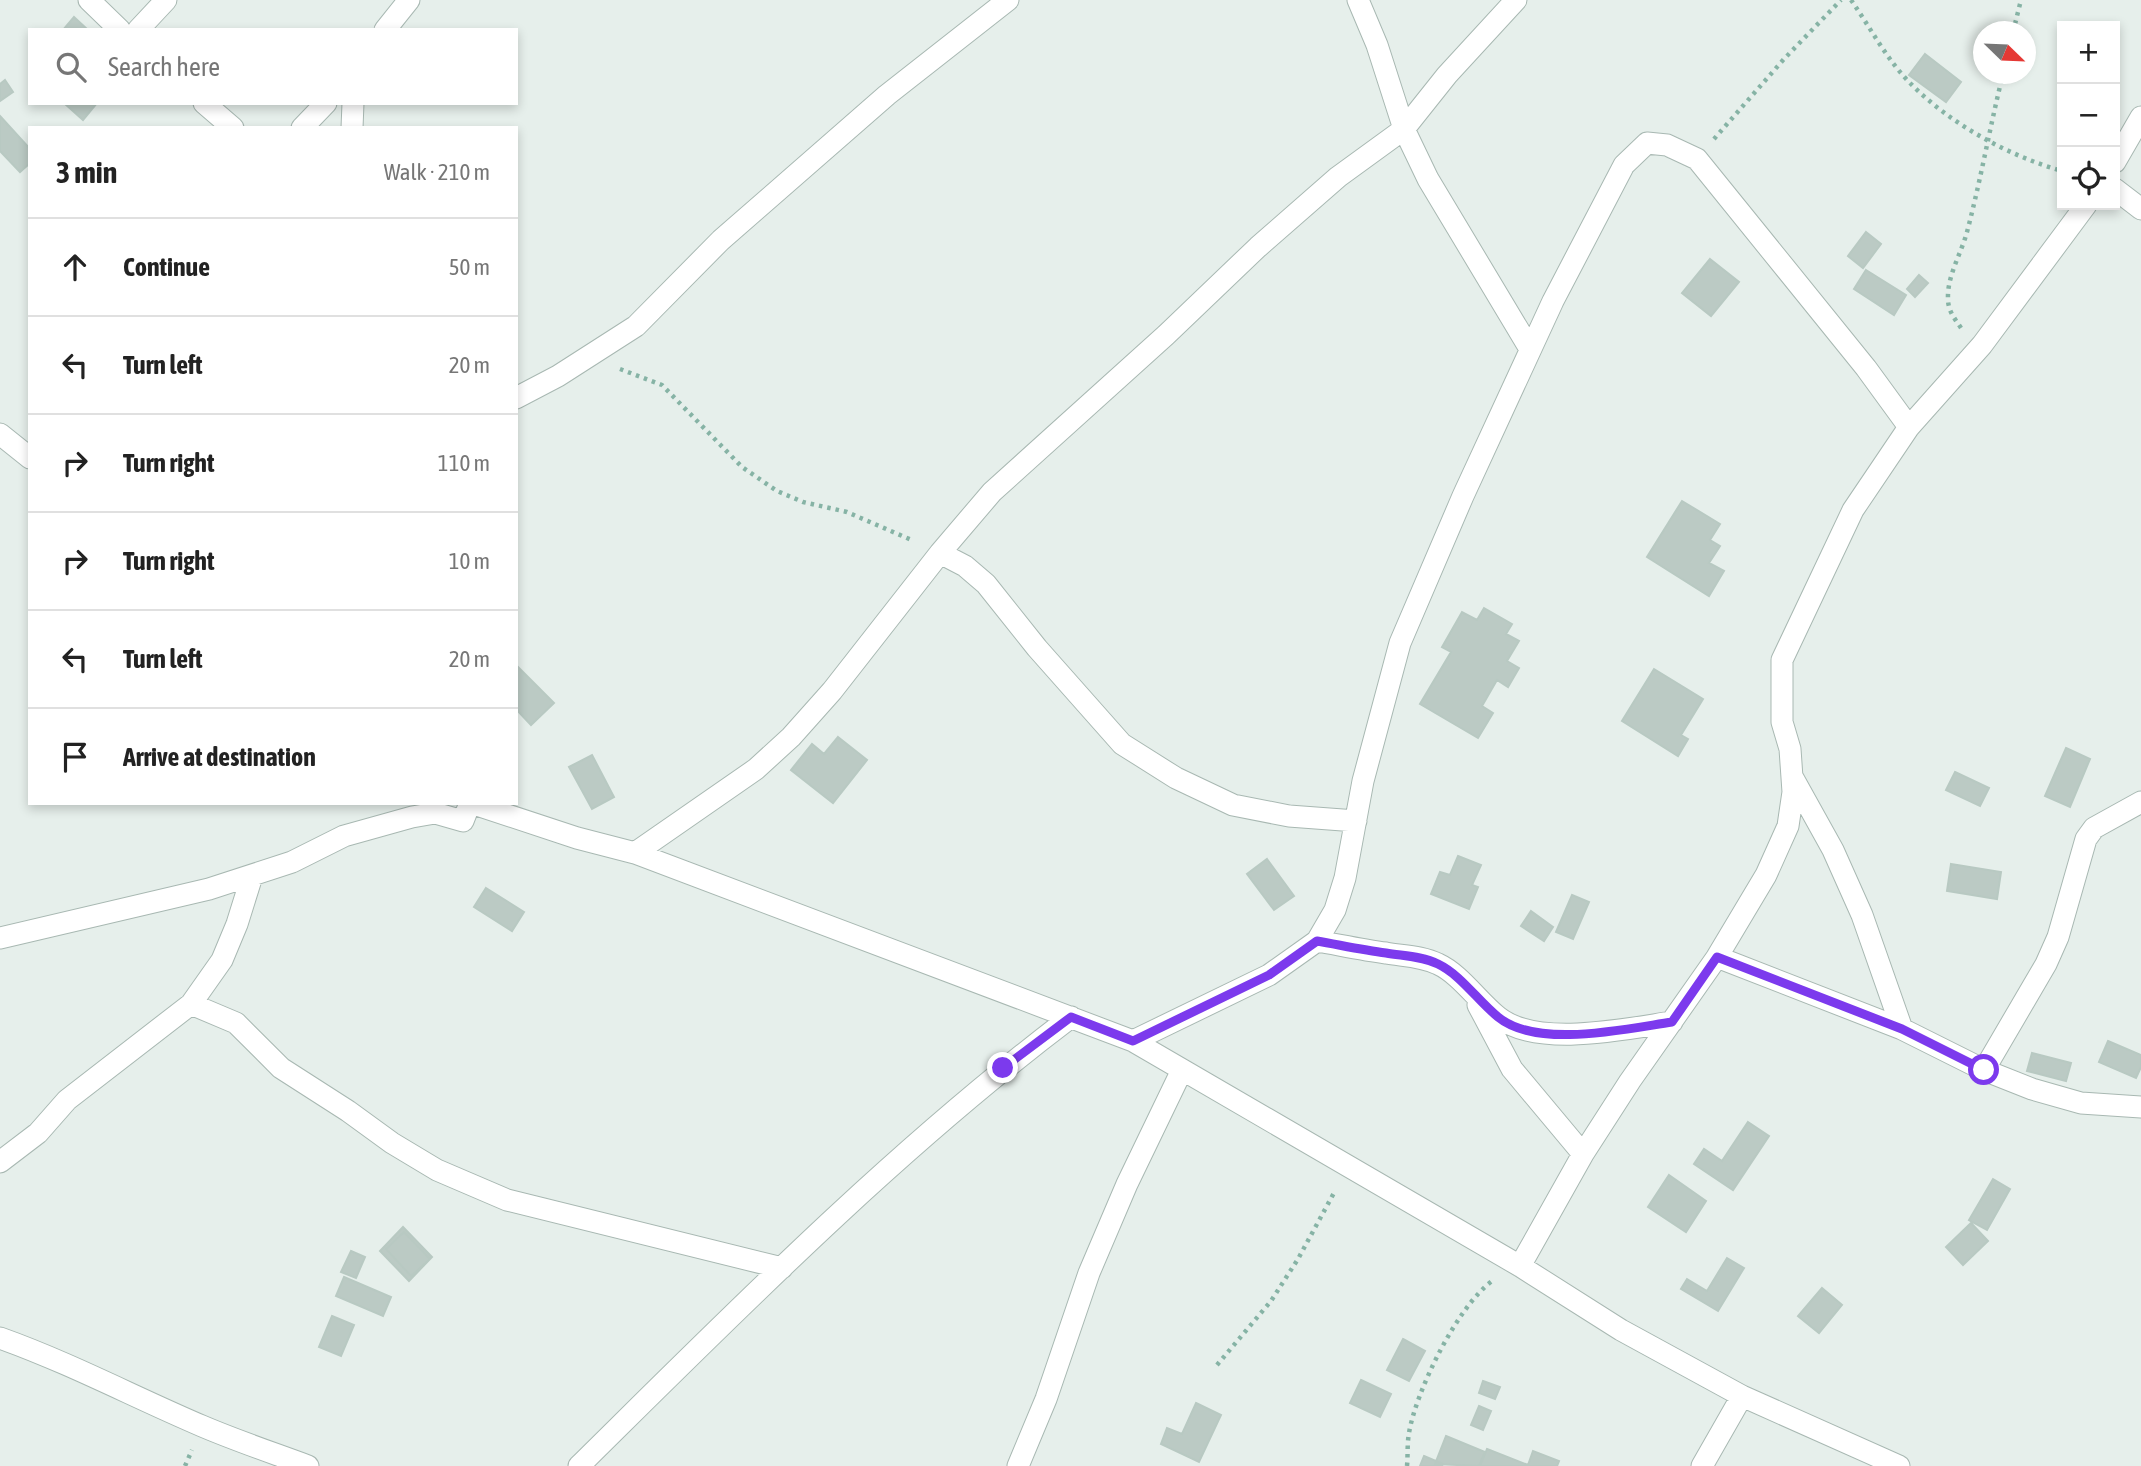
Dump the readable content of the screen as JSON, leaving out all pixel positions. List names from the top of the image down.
{
  "north": "bottom right",
  "page": {
    "map_buttons": ["+", "−"],
    "search": "Search here",
    "heading": ["3 min", "Walk · 210 m"],
    "list": [
      ["Continue", "50 m"],
      ["Turn left", "20 m"],
      ["Turn right", "110 m"],
      ["Turn right", "10 m"],
      ["Turn left", "20 m"],
      "Arrive at destination"
    ]
  }
}
